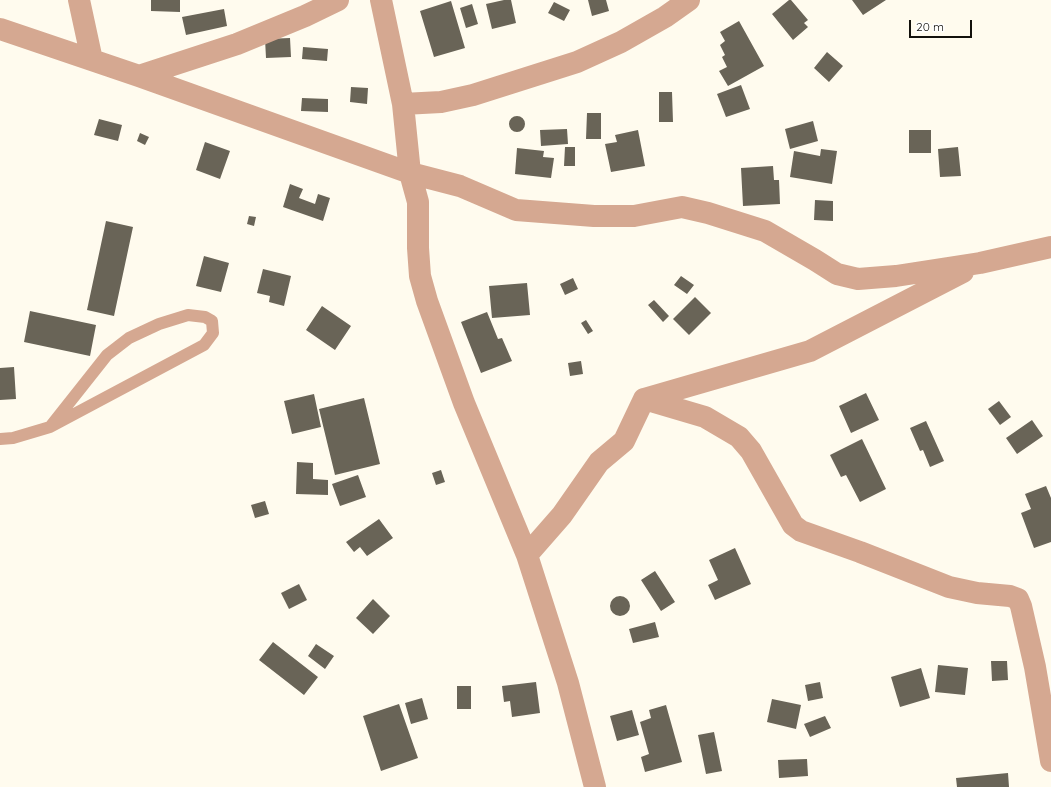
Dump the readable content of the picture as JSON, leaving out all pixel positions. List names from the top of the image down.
{
  "scale_bar": "20 m"
}
